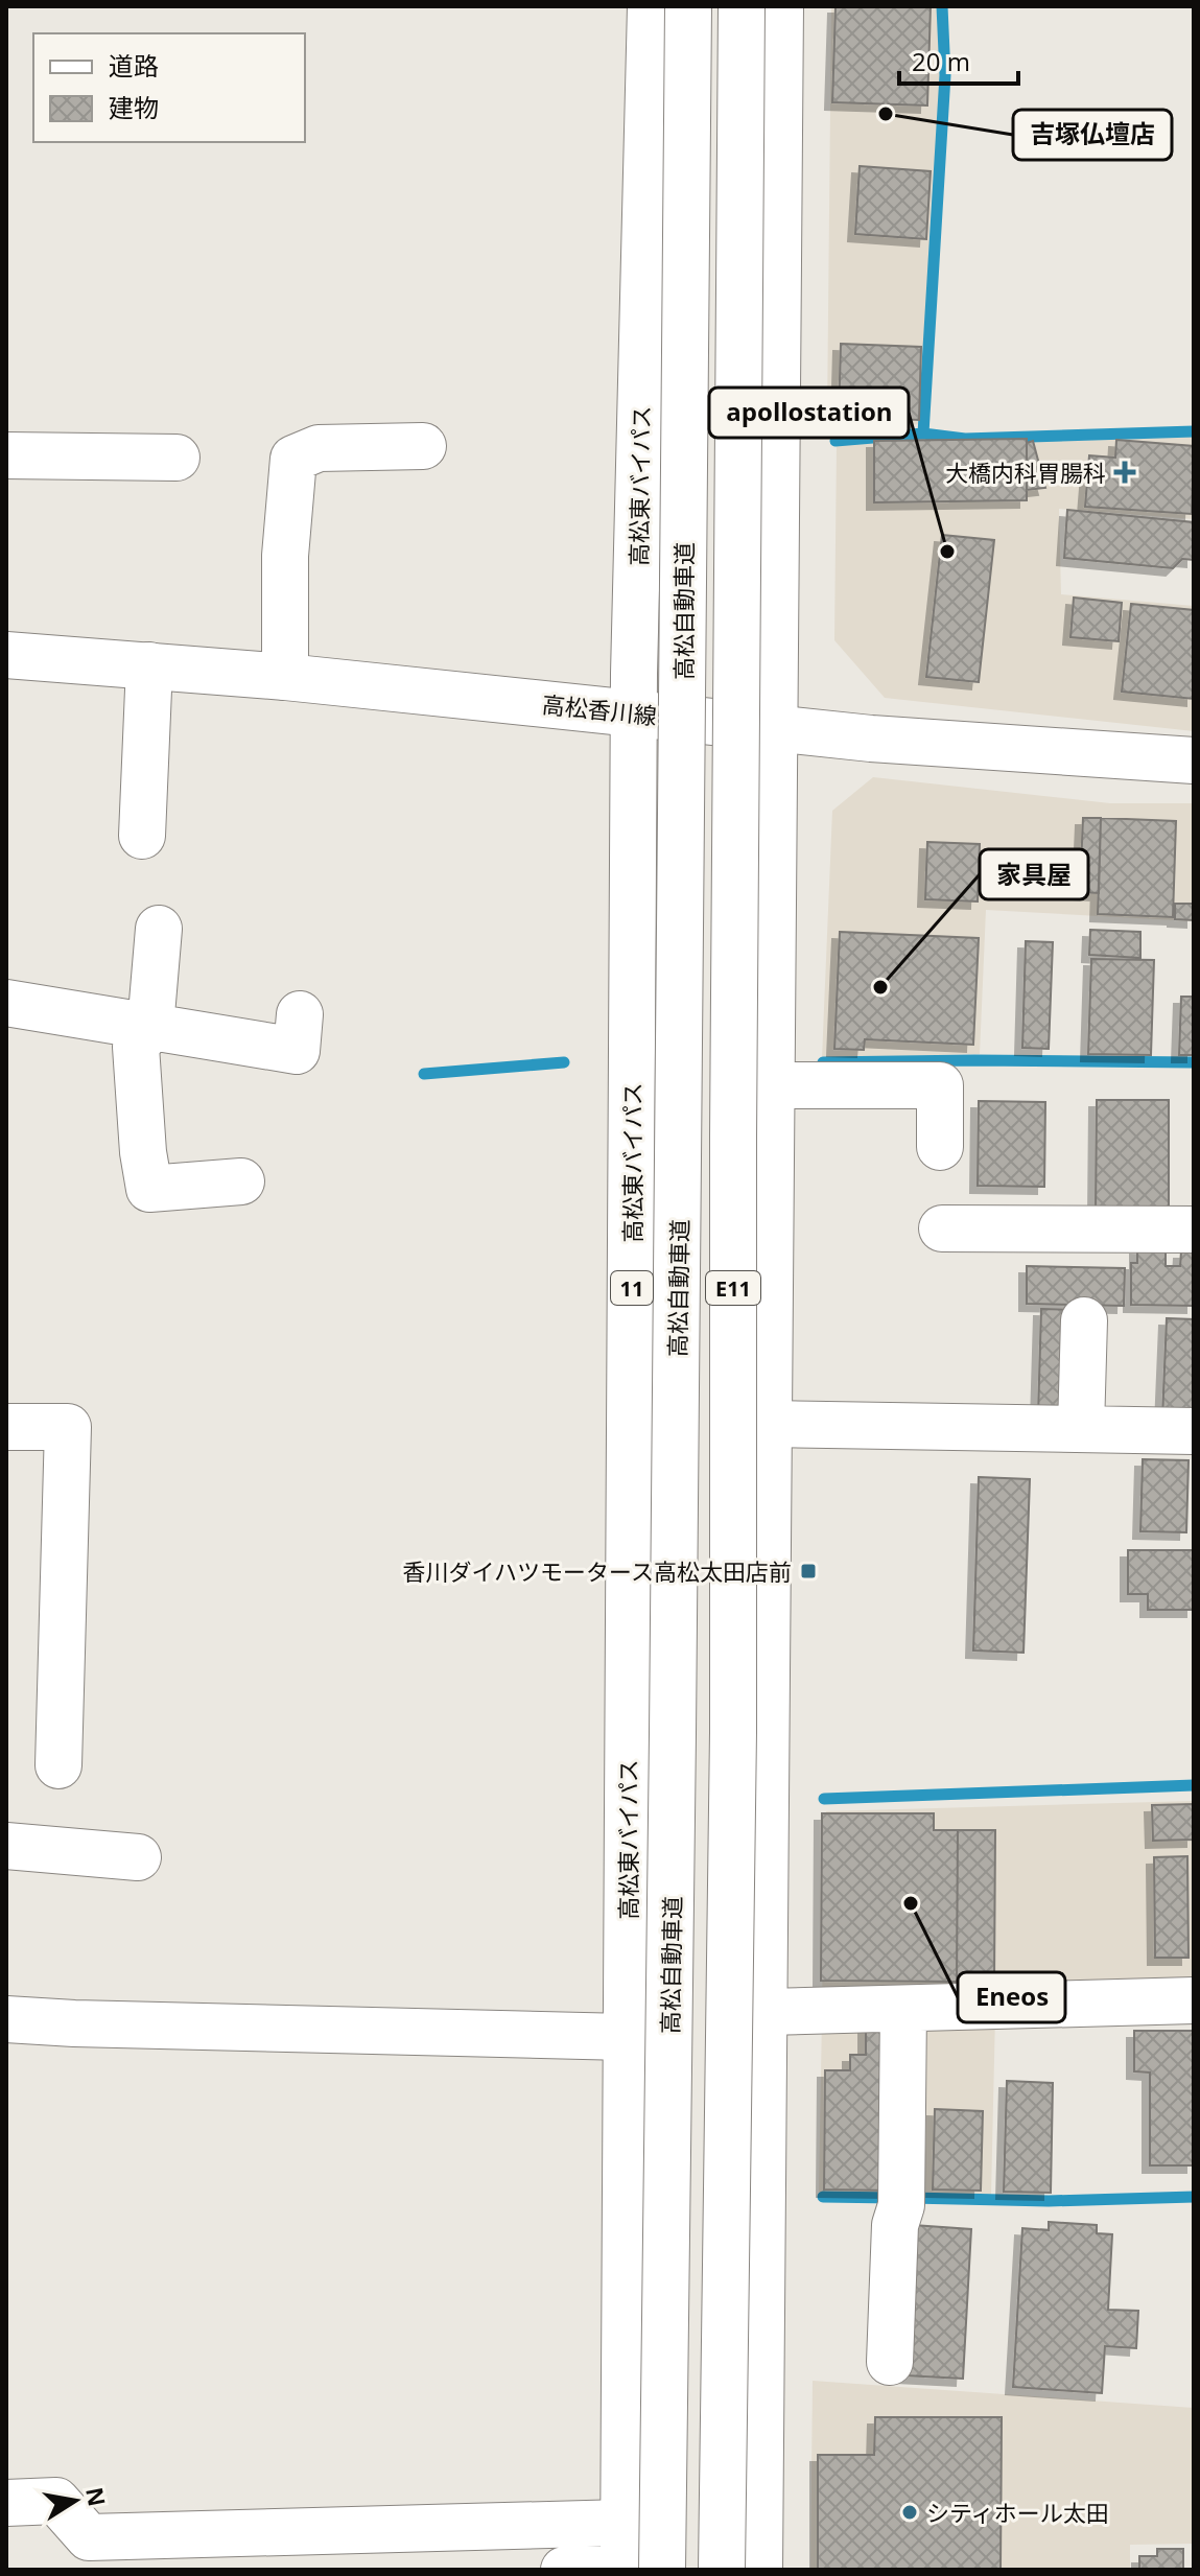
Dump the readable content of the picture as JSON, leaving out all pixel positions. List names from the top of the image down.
{
  "streets": {
    "main road": [
      "高松東バイパス",
      "高松自動車道",
      "高松香川線",
      "11",
      "E11"
    ]
  },
  "crossings": [
    ["高松東バイパス", "高松香川線"]
  ],
  "places": {
    "other": [
      "吉塚仏壇店",
      "apollostation",
      "家具屋",
      "Eneos",
      "シティホール太田"
    ],
    "health": ["大橋内科胃腸科"],
    "transit": ["香川ダイハツモータース高松太田店前"]
  },
  "legend": ["道路", "建物"],
  "scale_bar": "20 m",
  "north": "right"
}
